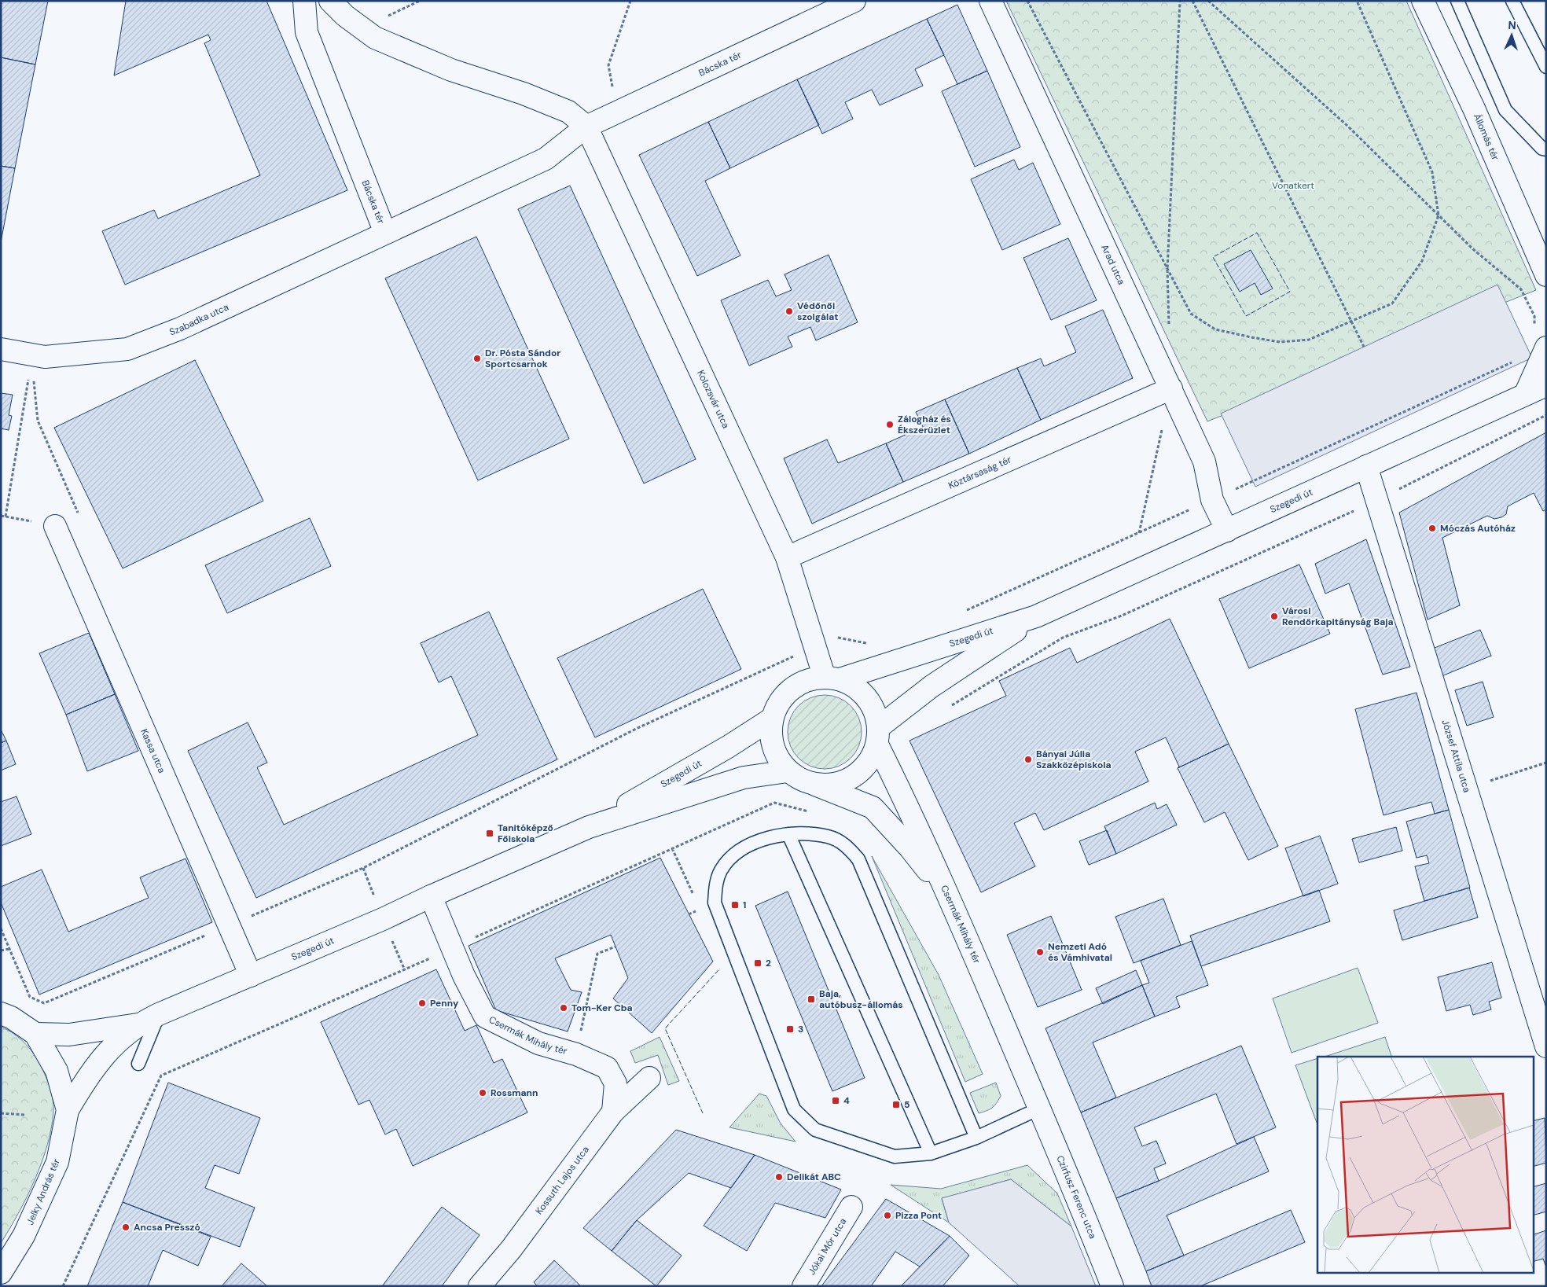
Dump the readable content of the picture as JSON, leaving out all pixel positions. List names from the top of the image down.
{
  "streets": {
    "street": [
      "Bácska tér",
      "Állomás tér",
      "Arad utca",
      "Szabadka utca",
      "Kolozsvár utca",
      "Köztársaság tér",
      "Szegedi út",
      "Kassa utca",
      "József Attila utca",
      "Csermák Mihály tér",
      "Kossuth Lajos utca",
      "Jelky András tér",
      "Czirfusz Ferenc utca",
      "Jókai Mór utca"
    ]
  },
  "crossings": [
    ["Bácska tér", "Szabadka utca"],
    ["Bácska tér", "Kolozsvár utca"],
    ["Arad utca", "Köztársaság tér"],
    ["Arad utca", "Szegedi út"],
    ["Kolozsvár utca", "Köztársaság tér"],
    ["Kolozsvár utca", "Szegedi út"],
    ["Kolozsvár utca", "Csermák Mihály tér"],
    ["Szegedi út", "Kassa utca"],
    ["Szegedi út", "József Attila utca"],
    ["Szegedi út", "Csermák Mihály tér"],
    ["Szegedi út", "Jelky András tér"],
    ["Csermák Mihály tér", "Kossuth Lajos utca"],
    ["Csermák Mihály tér", "Czirfusz Ferenc utca"]
  ],
  "parks": ["Vonatkert"],
  "places": {
    "other": [
      "Védőnői szolgálat",
      "Dr. Pósta Sándor Sportcsarnok",
      "Zálogház és Ékszerüzlet",
      "Móczás Autóház",
      "Városi Rendőrkapitányság Baja",
      "Bányai Júlia Szakközépiskola",
      "Nemzeti Adó és Vámhivatal",
      "Penny",
      "Tom-Ker Cba",
      "Rossmann",
      "Delikát ABC",
      "Pizza Pont",
      "Ancsa Presszó"
    ],
    "transit": [
      "Tanitóképző Főiskola",
      "1",
      "2",
      "Baja, autóbusz-állomás",
      "3",
      "4",
      "5"
    ]
  },
  "north": "top"
}
